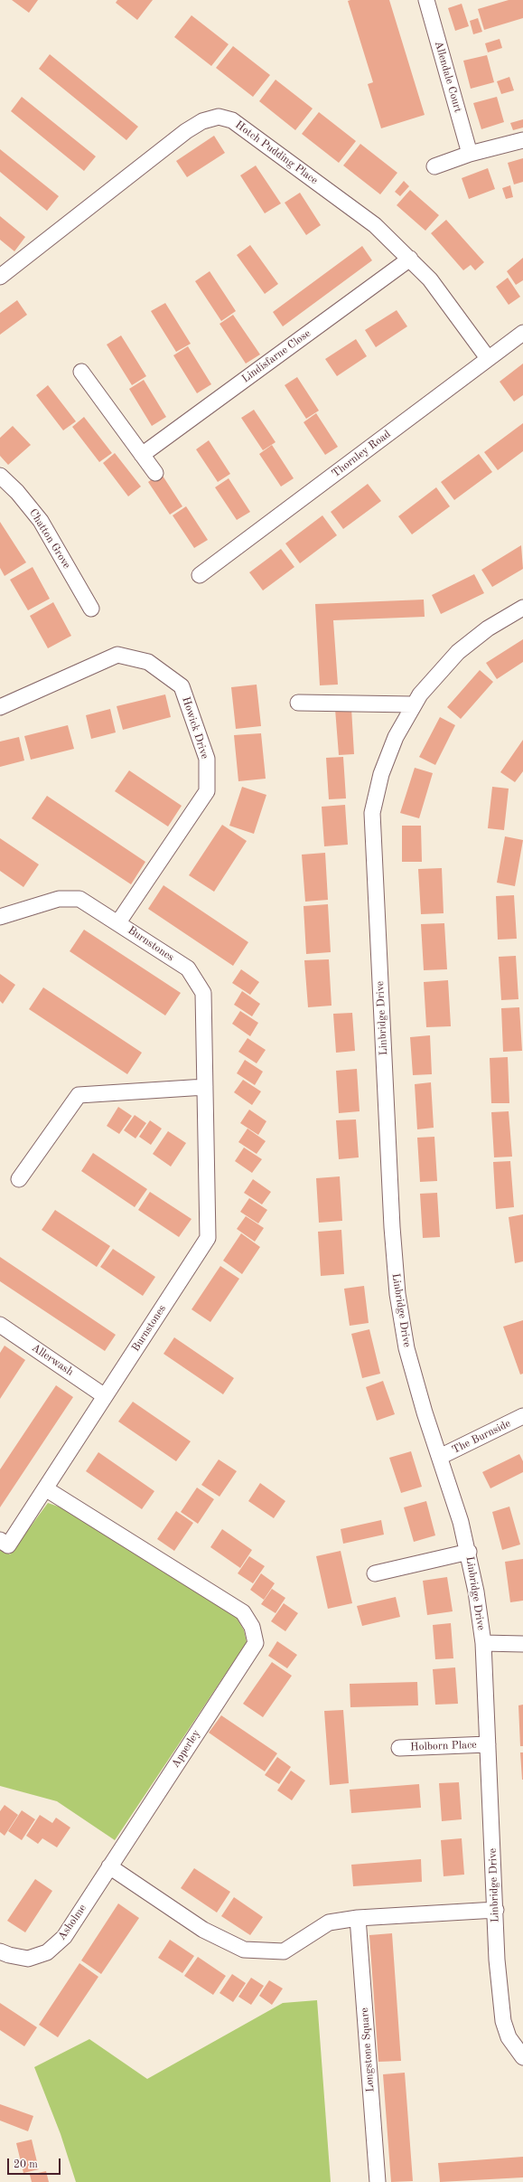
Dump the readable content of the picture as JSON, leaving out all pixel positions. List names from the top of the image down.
{
  "streets": {
    "street": [
      "Allendale Court",
      "Hotch Pudding Place",
      "Lindisfarne Close",
      "Thornley Road",
      "Chatton Grove",
      "Howick Drive",
      "Burnstones",
      "Linbridge Drive",
      "Allerwash",
      "The Burnside",
      "Holborn Place",
      "Apperley",
      "Asholme",
      "Longstone Square"
    ]
  },
  "crossings": [
    ["Hotch Pudding Place", "Lindisfarne Close"],
    ["Hotch Pudding Place", "Thornley Road"],
    ["Howick Drive", "Burnstones"],
    ["Burnstones", "Allerwash"],
    ["Burnstones", "Apperley"],
    ["Linbridge Drive", "The Burnside"],
    ["Linbridge Drive", "Holborn Place"],
    ["Apperley", "Asholme"]
  ],
  "scale_bar": "20 m"
}
